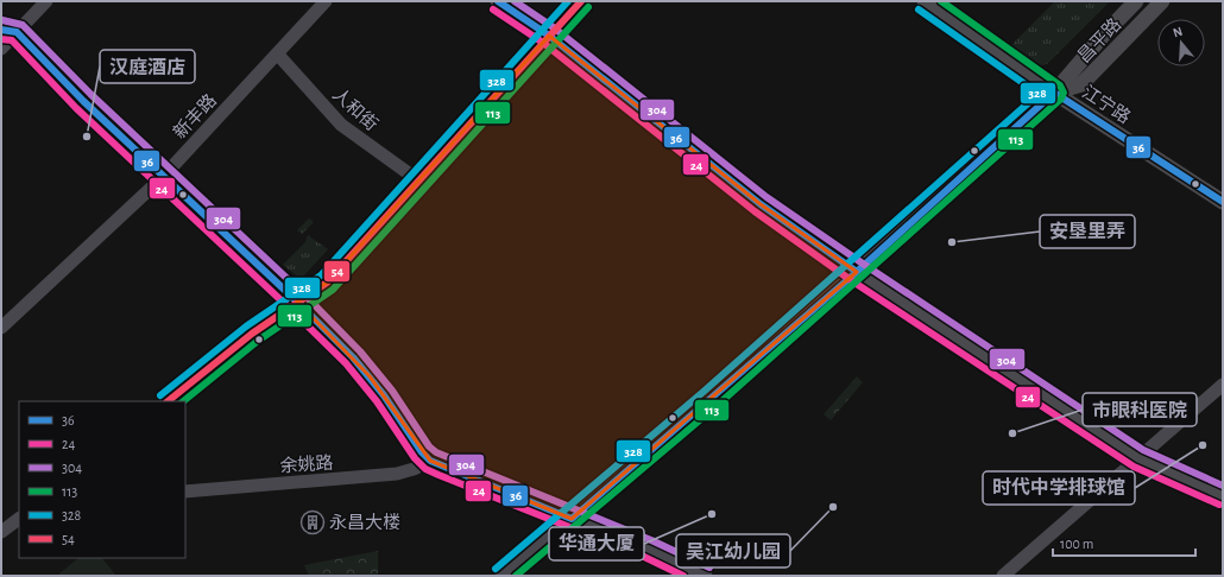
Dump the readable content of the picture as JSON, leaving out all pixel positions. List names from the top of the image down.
{
  "streets": {
    "main road": ["昌平路", "江宁路"],
    "street": ["人和街", "新丰路", "余姚路"]
  },
  "crossings": [
    ["昌平路", "江宁路"],
    ["人和街", "新丰路"]
  ],
  "places": {
    "other": [
      "汉庭酒店",
      "安垦里弄",
      "市眼科医院",
      "时代中学排球馆",
      "吴江幼儿园",
      "华通大厦"
    ],
    "building": ["永昌大楼"]
  },
  "lines": [
    "transit line 36",
    "transit line 304",
    "transit line 113",
    "transit line 328",
    "transit line 54",
    "transit line 24"
  ],
  "legend": [
    "36",
    "24",
    "304",
    "113",
    "328",
    "54"
  ],
  "scale_bar": "100 m",
  "north": "top"
}
